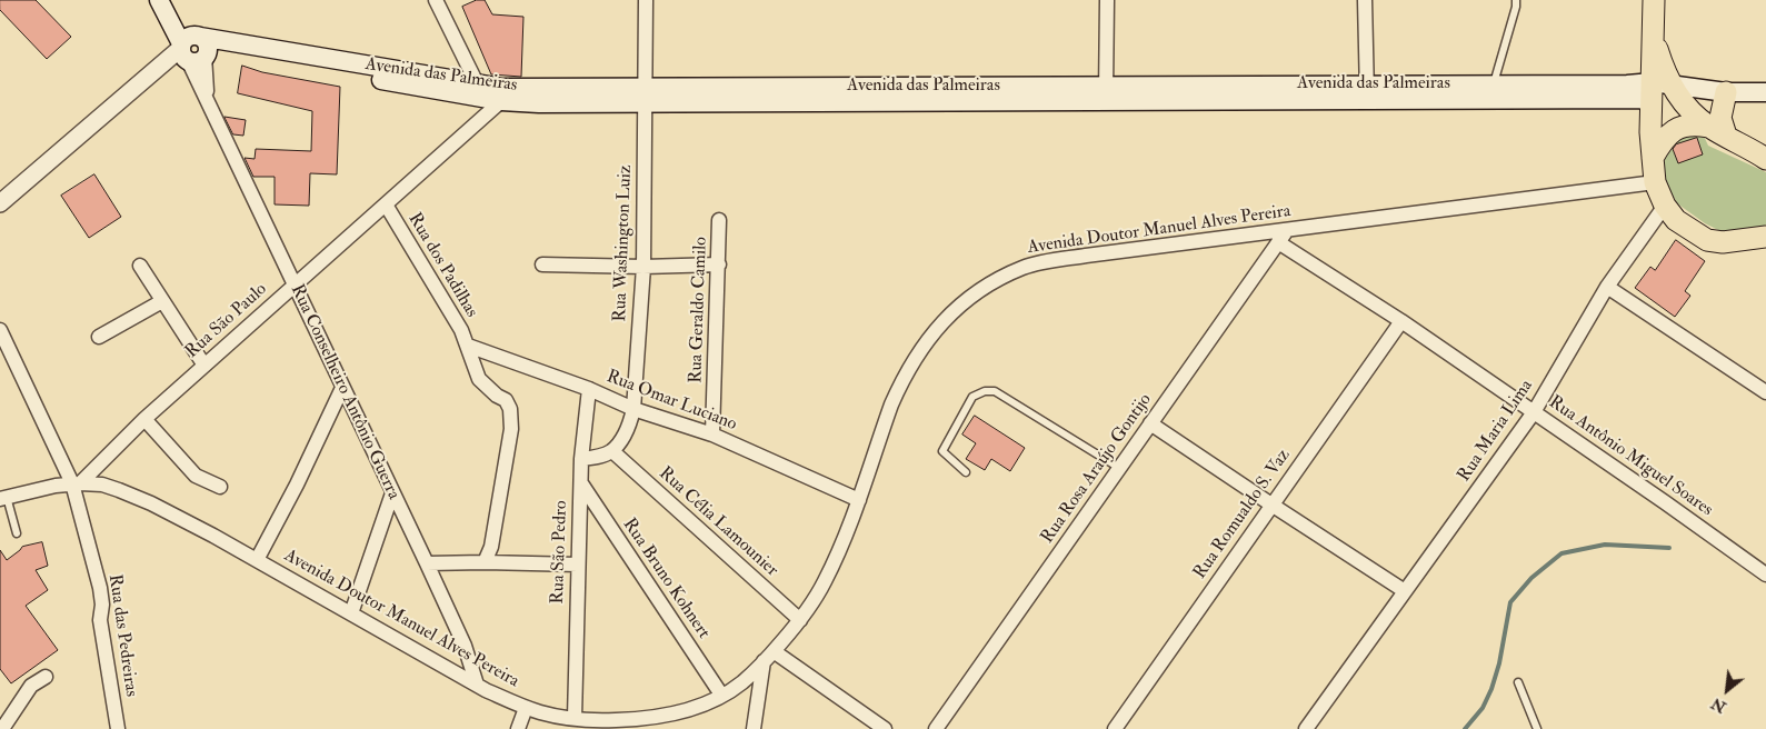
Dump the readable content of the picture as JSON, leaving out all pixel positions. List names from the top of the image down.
{
  "streets": {
    "main road": ["Avenida das Palmeiras"],
    "street": [
      "Avenida Doutor Manuel Alves Pereira",
      "Rua Washington Luiz",
      "Rua dos Padilhas",
      "Rua Geraldo Camilo",
      "Rua São Paulo",
      "Rua Conselheiro Antônio Guerra",
      "Rua Omar Luciano",
      "Rua Maria Lima",
      "Rua Antônio Miguel Soares",
      "Rua Rosa Araújo Gontijo",
      "Rua Romualdo S. Vaz",
      "Rua Célia Lamounier",
      "Rua São Pedro",
      "Rua Bruno Kohnert",
      "Rua das Pedreiras"
    ]
  },
  "crossings": [
    ["Avenida das Palmeiras", "Rua Washington Luiz"],
    ["Avenida das Palmeiras", "Rua São Paulo"],
    ["Avenida das Palmeiras", "Rua Conselheiro Antônio Guerra"],
    ["Avenida Doutor Manuel Alves Pereira", "Rua São Paulo"],
    ["Avenida Doutor Manuel Alves Pereira", "Rua Conselheiro Antônio Guerra"],
    ["Avenida Doutor Manuel Alves Pereira", "Rua Omar Luciano"],
    ["Avenida Doutor Manuel Alves Pereira", "Rua Rosa Araújo Gontijo"],
    ["Avenida Doutor Manuel Alves Pereira", "Rua Célia Lamounier"],
    ["Avenida Doutor Manuel Alves Pereira", "Rua São Pedro"],
    ["Avenida Doutor Manuel Alves Pereira", "Rua Bruno Kohnert"],
    ["Avenida Doutor Manuel Alves Pereira", "Rua das Pedreiras"],
    ["Rua Washington Luiz", "Rua Omar Luciano"],
    ["Rua Washington Luiz", "Rua Célia Lamounier"],
    ["Rua dos Padilhas", "Rua São Paulo"],
    ["Rua dos Padilhas", "Rua Omar Luciano"],
    ["Rua Geraldo Camilo", "Rua Omar Luciano"],
    ["Rua São Paulo", "Rua Conselheiro Antônio Guerra"],
    ["Rua São Paulo", "Rua das Pedreiras"],
    ["Rua Omar Luciano", "Rua São Pedro"],
    ["Rua Maria Lima", "Rua Antônio Miguel Soares"],
    ["Rua Antônio Miguel Soares", "Rua Rosa Araújo Gontijo"],
    ["Rua Antônio Miguel Soares", "Rua Romualdo S. Vaz"],
    ["Rua São Pedro", "Rua Bruno Kohnert"]
  ],
  "north": "bottom left"
}
